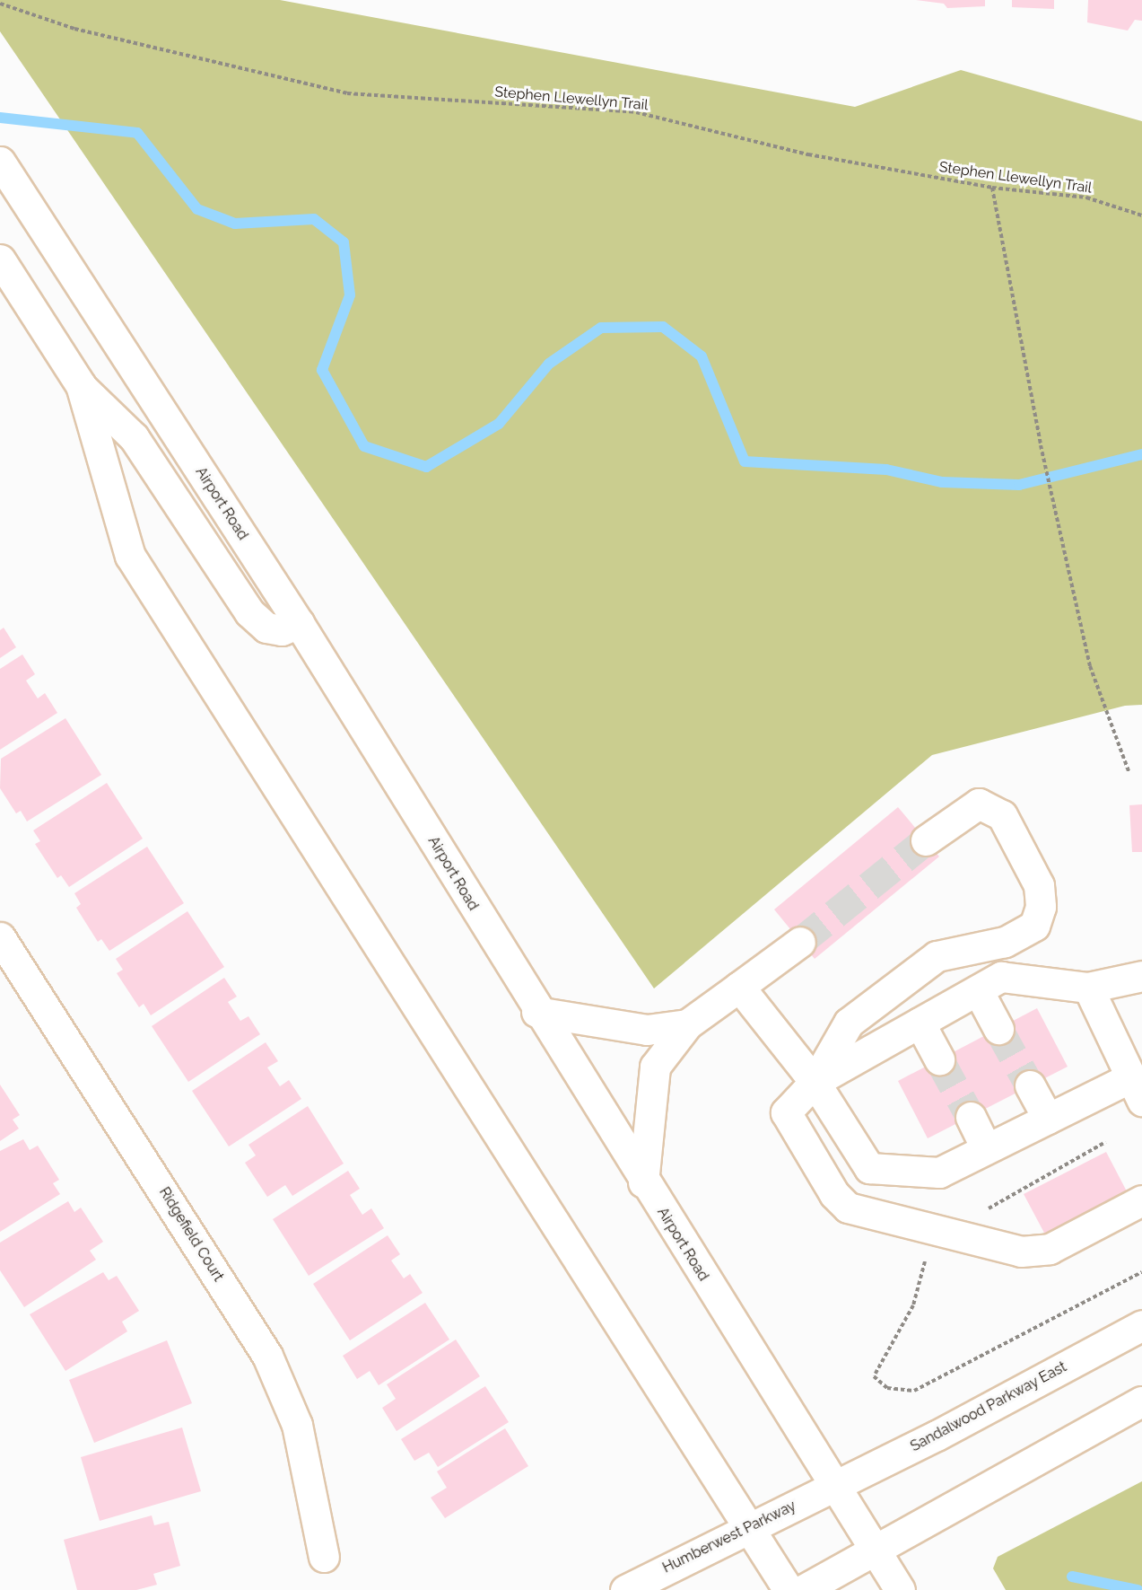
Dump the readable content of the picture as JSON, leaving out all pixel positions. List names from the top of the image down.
{
  "streets": {
    "main road": [
      "Airport Road",
      "Ridgefield Court",
      "Sandalwood Parkway East",
      "Humberwest Parkway"
    ],
    "path": ["Stephen Llewellyn Trail"]
  },
  "crossings": [
    ["Airport Road", "Sandalwood Parkway East"],
    ["Airport Road", "Humberwest Parkway"],
    ["Sandalwood Parkway East", "Humberwest Parkway"]
  ]
}
